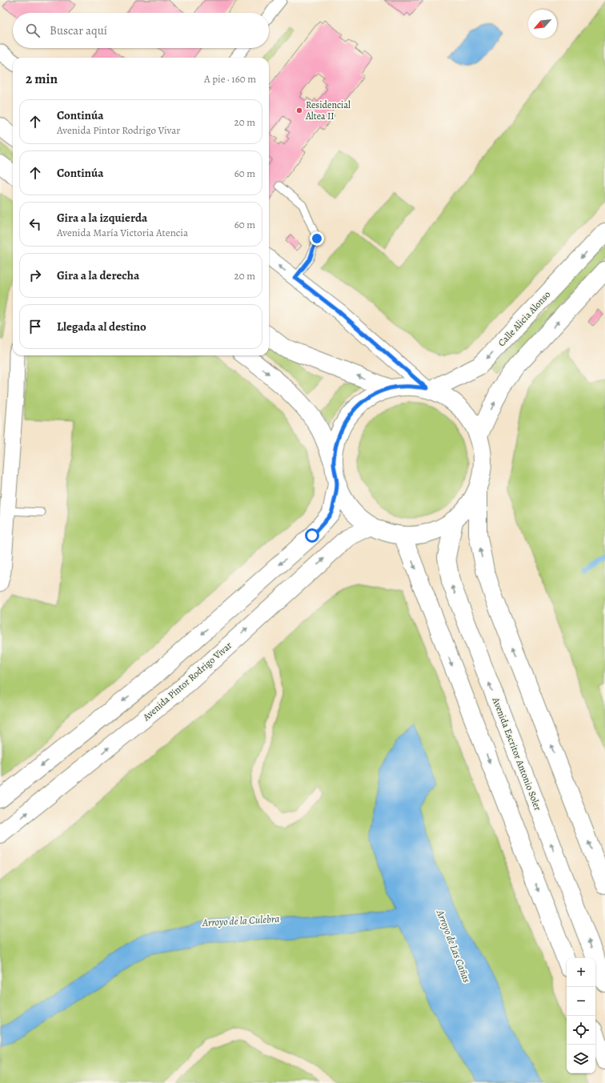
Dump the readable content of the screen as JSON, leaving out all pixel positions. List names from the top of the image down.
{
  "streets": {
    "main road": ["Calle Alicia Alonso", "Avenida Pintor Rodrigo Vivar", "Avenida Escritor Antonio Soler"]
  },
  "water": ["Arroyo de la Culebra", "Arroyo de Las Cañas"],
  "places": ["Residencial Altea II"],
  "north": "bottom left",
  "page": {
    "search": "Buscar aquí",
    "heading": ["2 min", "A pie · 160 m"],
    "list": [
      ["Continúa", "Avenida Pintor Rodrigo Vivar", "20 m"],
      ["Continúa", "60 m"],
      ["Gira a la izquierda", "Avenida María Victoria Atencia", "60 m"],
      ["Gira a la derecha", "20 m"],
      "Llegada al destino"
    ],
    "map_buttons": ["+", "−"]
  }
}
